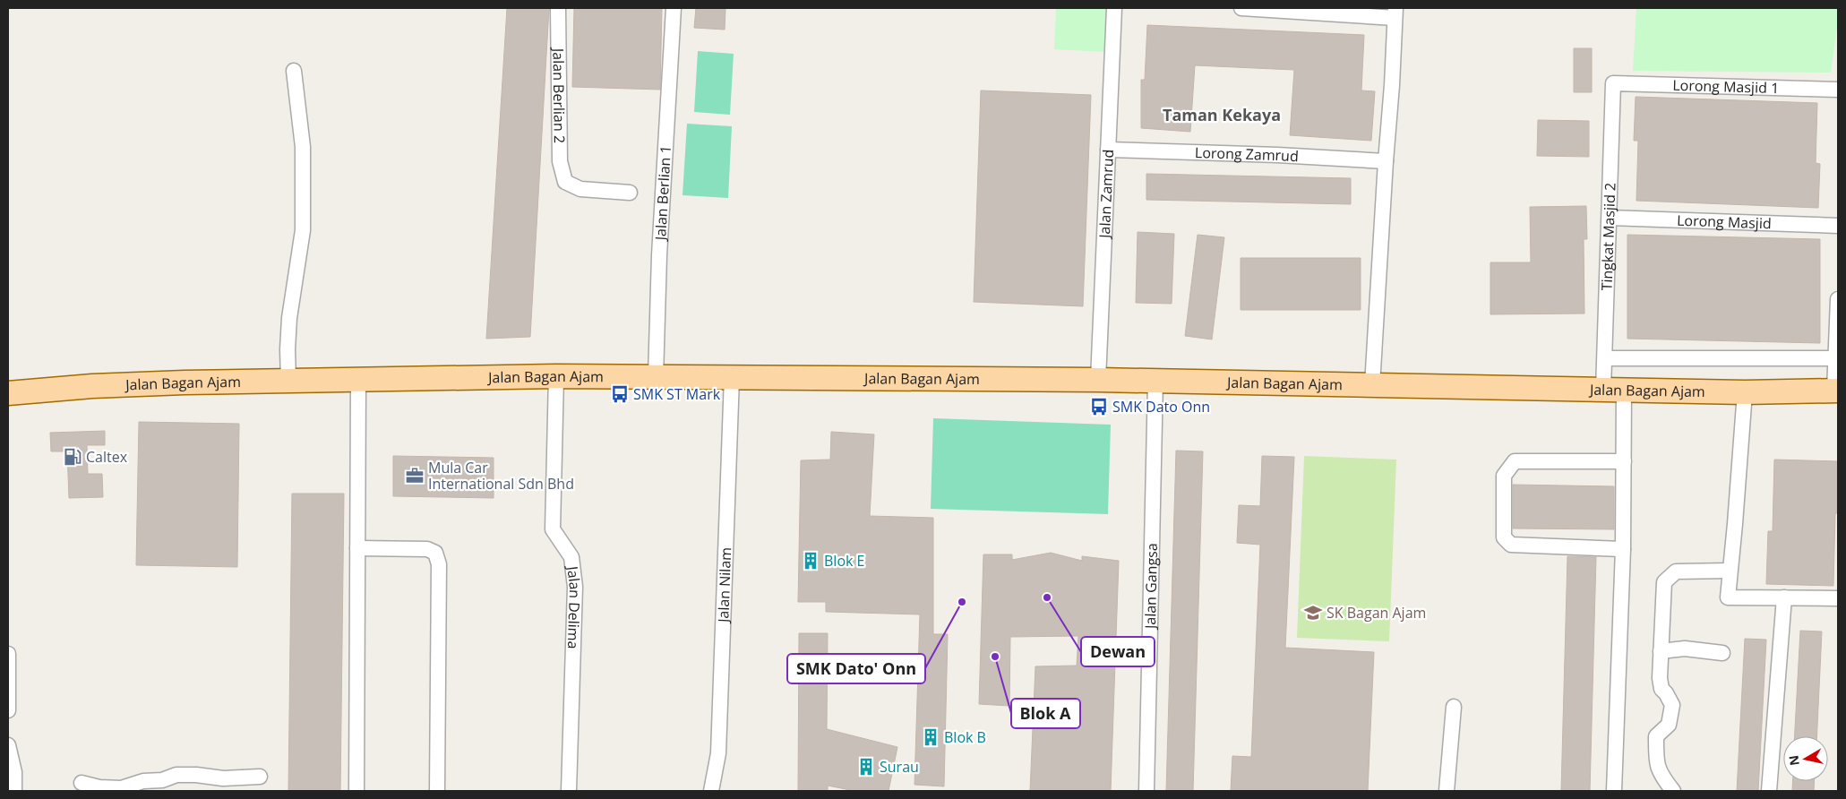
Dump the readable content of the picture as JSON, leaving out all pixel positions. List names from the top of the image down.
{
  "streets": {
    "main road": ["Jalan Bagan Ajam"],
    "street": [
      "Lorong Masjid 1",
      "Jalan Berlian 2",
      "Lorong Zamrud",
      "Jalan Berlian 1",
      "Jalan Zamrud",
      "Lorong Masjid",
      "Tingkat Masjid 2",
      "Jalan Nilam",
      "Jalan Gangsa",
      "Jalan Delima"
    ]
  },
  "crossings": [
    ["Lorong Masjid 1", "Tingkat Masjid 2"],
    ["Lorong Zamrud", "Jalan Zamrud"],
    ["Jalan Berlian 1", "Jalan Bagan Ajam"],
    ["Jalan Zamrud", "Jalan Bagan Ajam"],
    ["Lorong Masjid", "Tingkat Masjid 2"],
    ["Tingkat Masjid 2", "Jalan Bagan Ajam"],
    ["Jalan Bagan Ajam", "Jalan Nilam"],
    ["Jalan Bagan Ajam", "Jalan Gangsa"],
    ["Jalan Bagan Ajam", "Jalan Delima"]
  ],
  "districts": ["Taman Kekaya"],
  "places": {
    "bus stop": ["SMK ST Mark", "SMK Dato Onn"],
    "fuel station": ["Caltex"],
    "office": ["Mula Car International Sdn Bhd"],
    "building": ["Blok E", "Blok B", "Surau"],
    "other": ["Dewan", "SMK Dato' Onn", "Blok A"],
    "school or university": ["SK Bagan Ajam"]
  },
  "north": "left"
}
